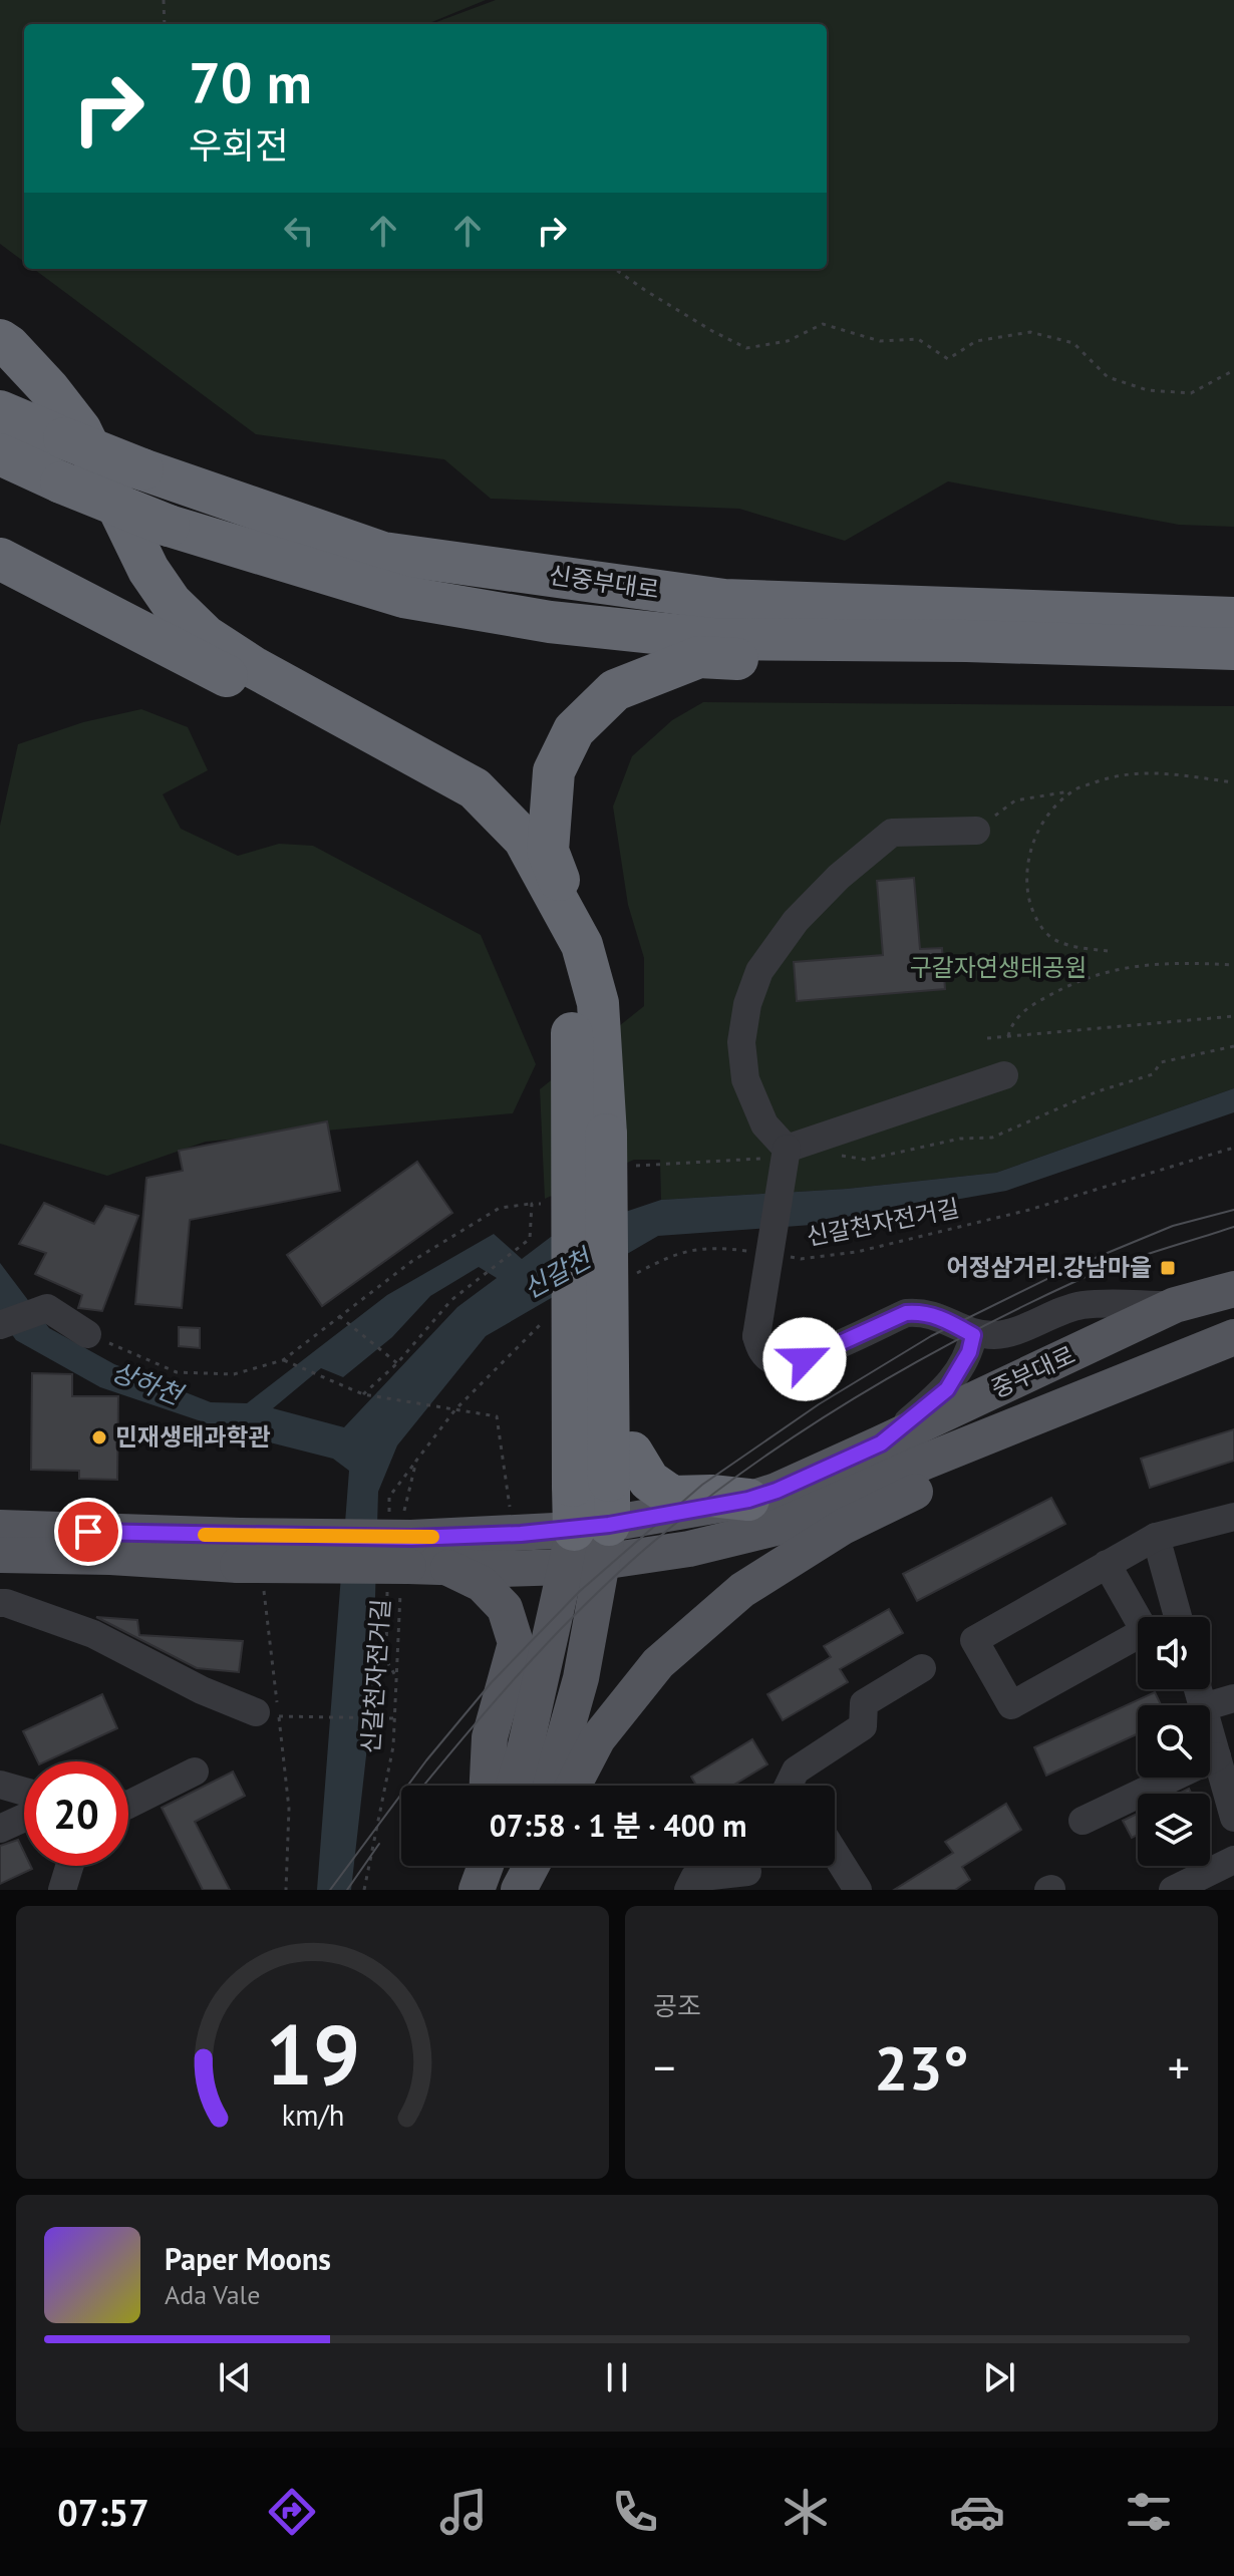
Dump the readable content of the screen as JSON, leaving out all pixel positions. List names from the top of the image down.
{
  "streets": {
    "highway": ["신중부대로"],
    "main road": ["중부대로"],
    "path": ["신갈천자전거길"]
  },
  "crossings": [
    ["신갈천자전거길", "중부대로"]
  ],
  "water": ["신갈천", "상하천"],
  "parks": ["구갈자연생태공원"],
  "places": {
    "transit": ["어정삼거리.강남마을"],
    "other": ["민재생태과학관"]
  },
  "page": {
    "turn": ["70 m", "우회전"],
    "limit": "20",
    "trip": "07:58 · 1 분 · 400 m",
    "tile": "공조",
    "heat": ["−", "23°", "+"],
    "song": ["Paper Moons", "Ada Vale"],
    "tabs": "07:57",
    "gauge": ["19", "km/h"]
  }
}
